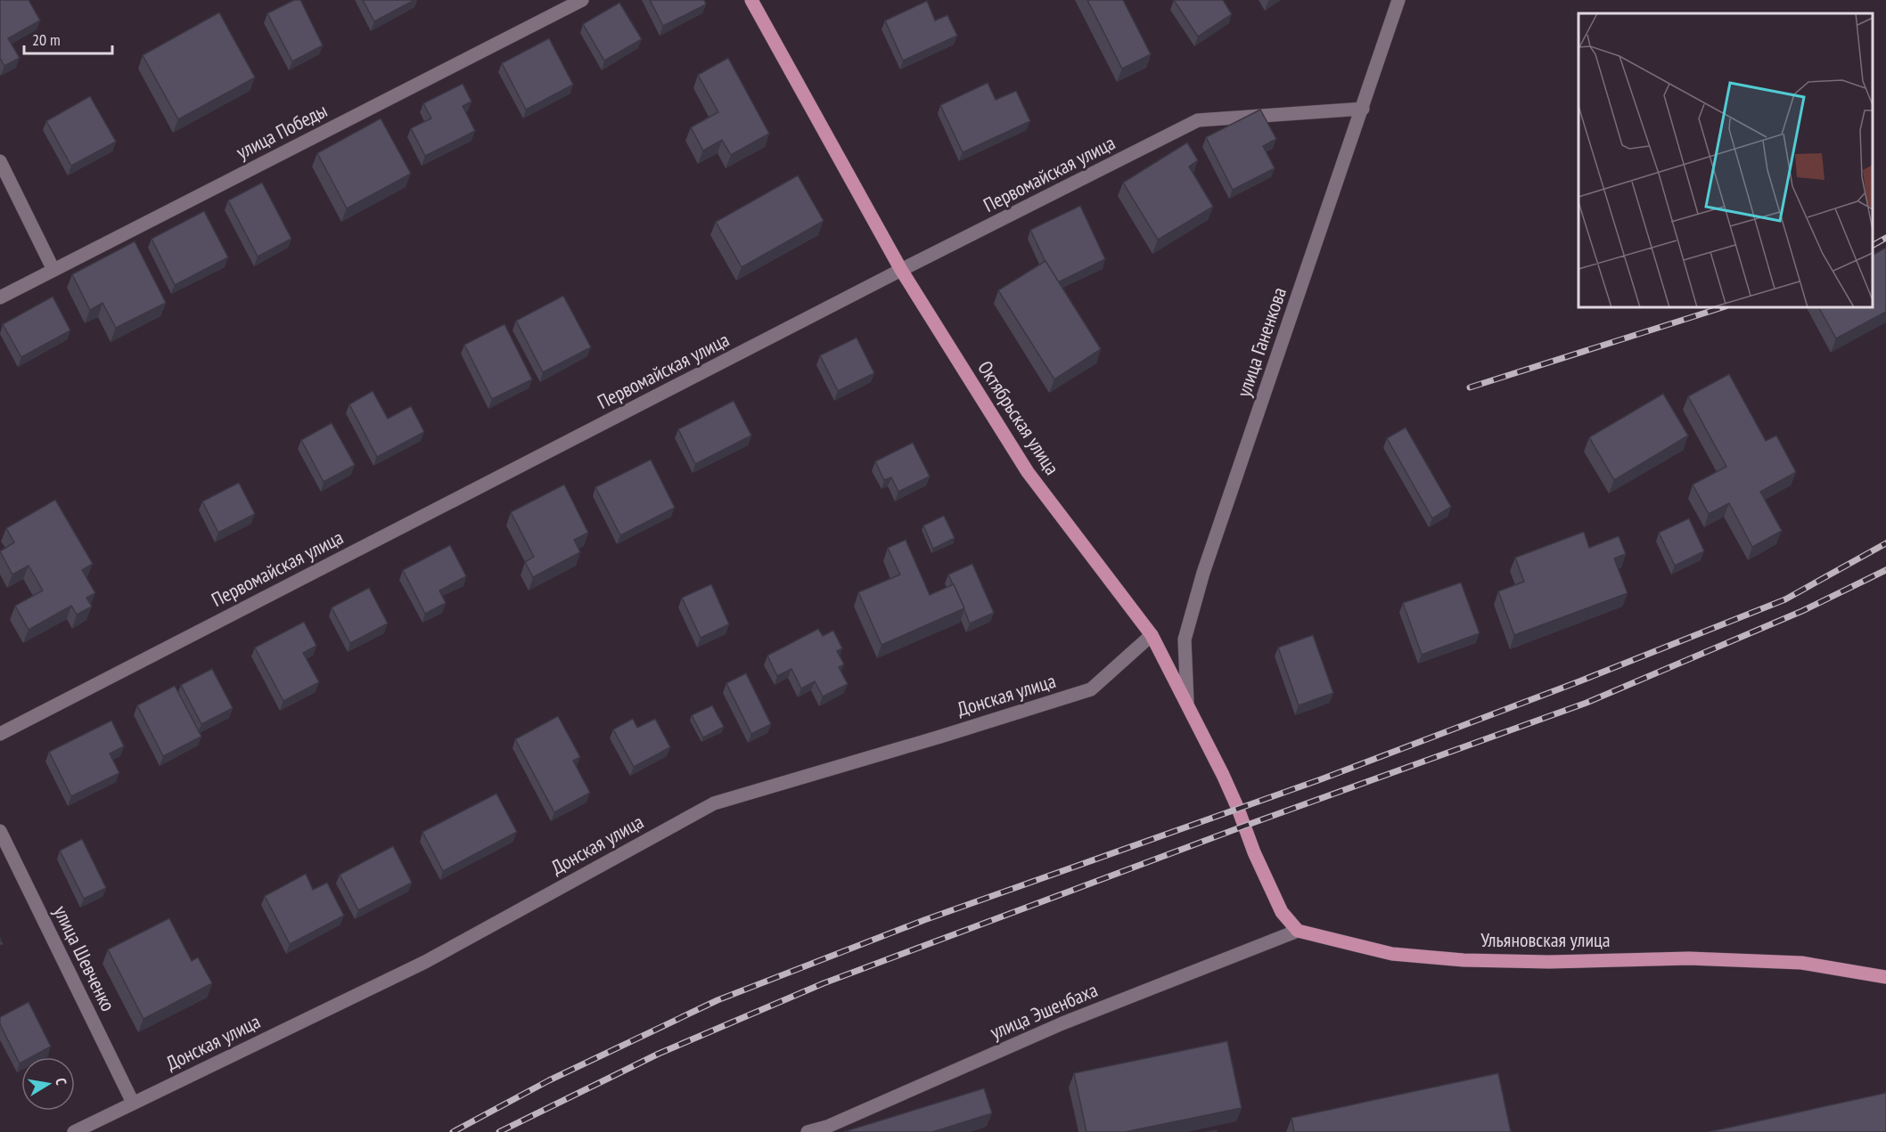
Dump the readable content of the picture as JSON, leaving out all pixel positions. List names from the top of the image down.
{
  "streets": {
    "main road": ["Октябрьская улица", "Ульяновская улица"],
    "street": [
      "улица Победы",
      "Первомайская улица",
      "улица Ганенкова",
      "Донская улица",
      "улица Шевченко",
      "улица Эшенбаха"
    ]
  },
  "crossings": [
    ["Первомайская улица", "улица Ганенкова"],
    ["Первомайская улица", "Октябрьская улица"],
    ["улица Ганенкова", "Октябрьская улица"],
    ["Октябрьская улица", "Донская улица"],
    ["Октябрьская улица", "Ульяновская улица"],
    ["Октябрьская улица", "улица Эшенбаха"],
    ["Донская улица", "улица Шевченко"],
    ["Ульяновская улица", "улица Эшенбаха"]
  ],
  "scale_bar": "20 m",
  "north": "right"
}
